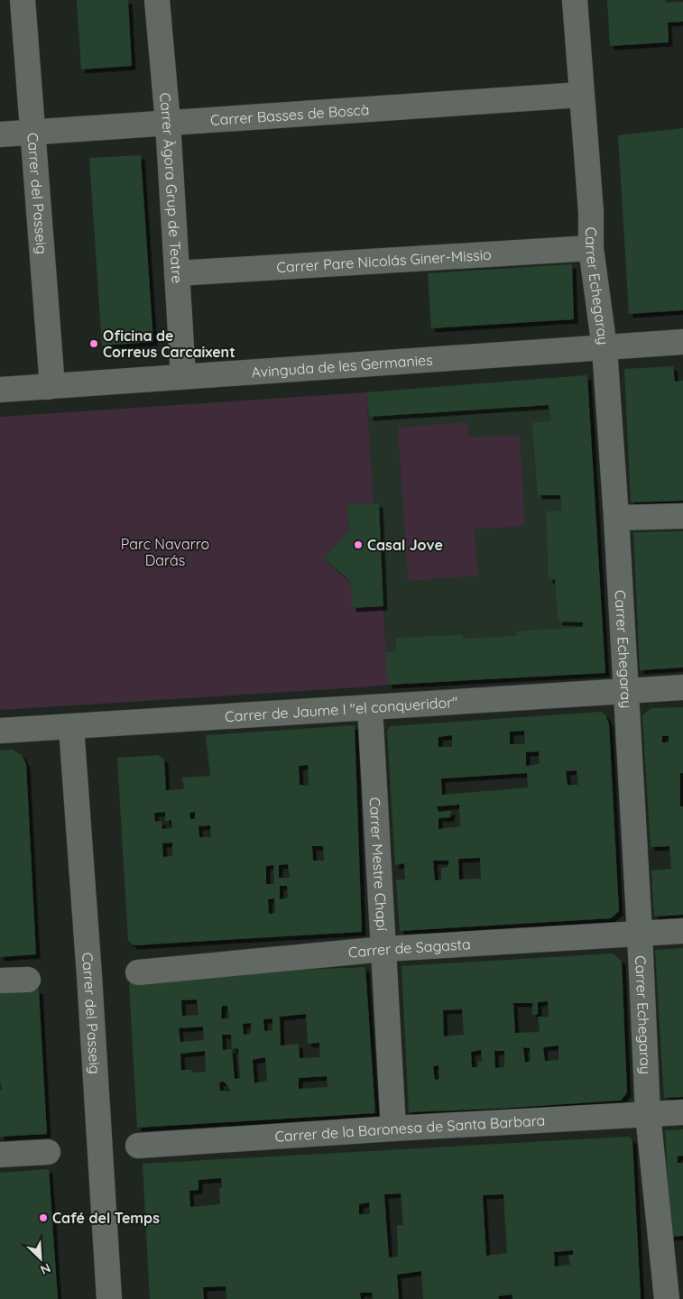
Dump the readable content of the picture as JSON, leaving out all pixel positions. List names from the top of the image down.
{
  "streets": {
    "street": [
      "Carrer Basses de Boscà",
      "Carrer Àgora Grup de Teatre",
      "Carrer del Passeig",
      "Carrer Pare Nicolás Giner-Missio",
      "Carrer Echegaray",
      "Avinguda de les Germanies",
      "Carrer de Jaume I \"el conqueridor\"",
      "Carrer Mestre Chapí",
      "Carrer de Sagasta",
      "Carrer de la Baronesa de Santa Barbara"
    ]
  },
  "crossings": [
    ["Carrer Basses de Boscà", "Carrer Àgora Grup de Teatre"],
    ["Carrer Basses de Boscà", "Carrer del Passeig"],
    ["Carrer Basses de Boscà", "Carrer Echegaray"],
    ["Carrer Àgora Grup de Teatre", "Carrer Pare Nicolás Giner-Missio"],
    ["Carrer Àgora Grup de Teatre", "Avinguda de les Germanies"],
    ["Carrer del Passeig", "Avinguda de les Germanies"],
    ["Carrer del Passeig", "Carrer de Jaume I \"el conqueridor\""],
    ["Carrer Pare Nicolás Giner-Missio", "Carrer Echegaray"],
    ["Carrer Echegaray", "Avinguda de les Germanies"],
    ["Carrer Echegaray", "Carrer de Jaume I \"el conqueridor\""],
    ["Carrer Echegaray", "Carrer de Sagasta"],
    ["Carrer Echegaray", "Carrer de la Baronesa de Santa Barbara"],
    ["Carrer de Jaume I \"el conqueridor\"", "Carrer Mestre Chapí"],
    ["Carrer Mestre Chapí", "Carrer de Sagasta"],
    ["Carrer Mestre Chapí", "Carrer de la Baronesa de Santa Barbara"]
  ],
  "parks": ["Parc Navarro Darás"],
  "places": ["Oficina de Correus Carcaixent", "Casal Jove", "Café del Temps"],
  "north": "bottom right"
}
